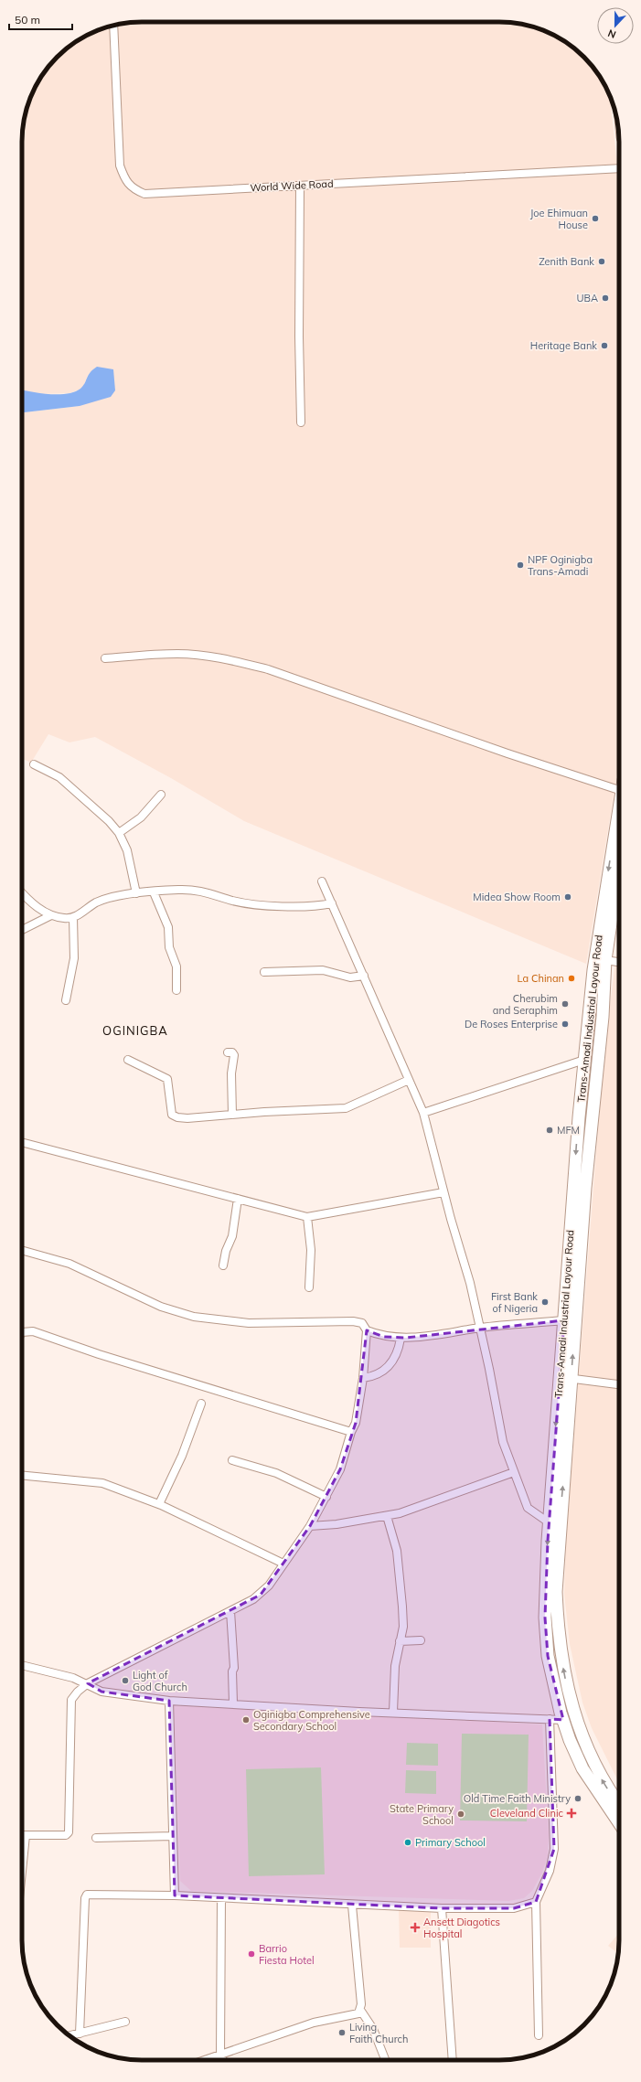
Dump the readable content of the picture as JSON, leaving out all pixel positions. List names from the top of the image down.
{
  "streets": {
    "main road": ["Trans-Amadi Industrial Layour Road"],
    "street": ["World Wide Road"]
  },
  "districts": ["OGINIGBA"],
  "places": {
    "other": [
      "Joe Ehimuan House",
      "Zenith Bank",
      "UBA",
      "Heritage Bank",
      "NPF Oginigba Trans-Amadi",
      "Midea Show Room",
      "La Chinan",
      "Cherubim and Seraphim",
      "De Roses Enterprise",
      "MFM",
      "First Bank of Nigeria",
      "Light of God Church",
      "Oginigba Comprehensive Secondary School",
      "Old Time Faith Ministry",
      "State Primary School",
      "Primary School",
      "Barrio Fiesta Hotel",
      "Living Faith Church"
    ],
    "health": ["Cleveland Clinic", "Ansett Diagotics Hospital"]
  },
  "scale_bar": "50 m",
  "north": "bottom"
}
